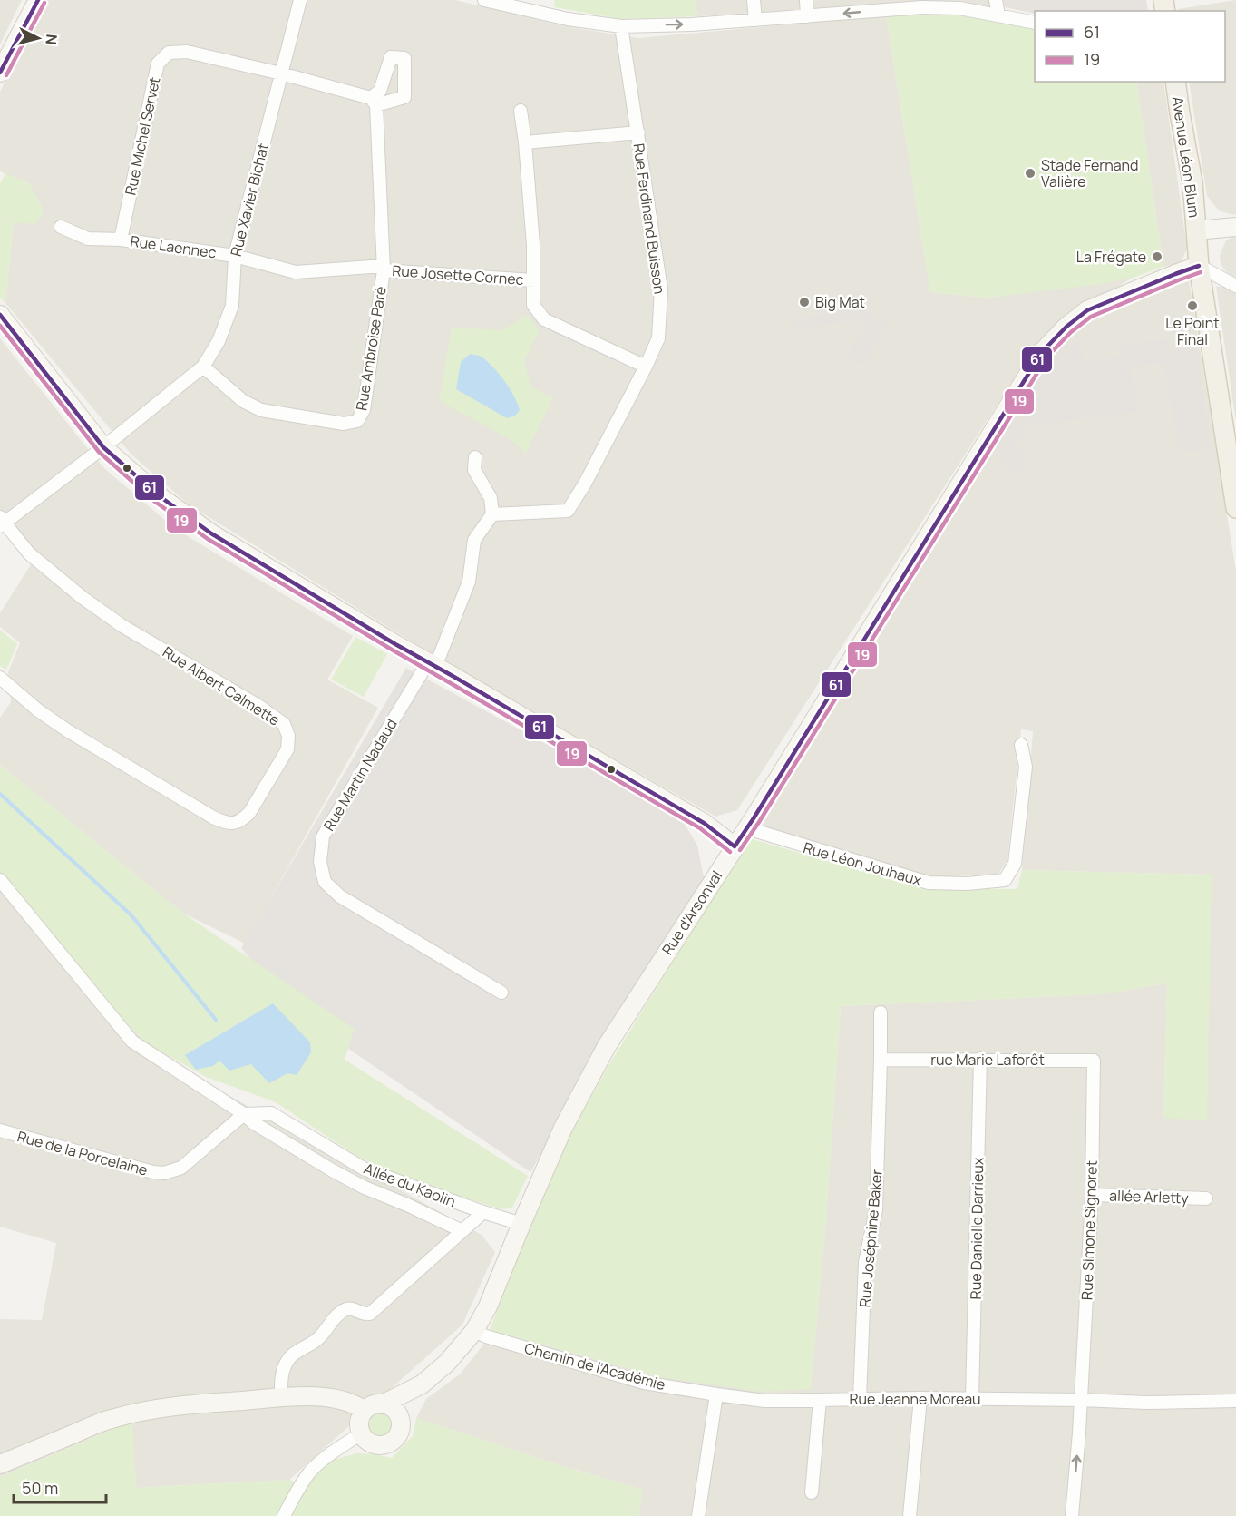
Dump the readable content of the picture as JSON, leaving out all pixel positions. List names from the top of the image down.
{
  "streets": {
    "main road": ["Avenue Léon Blum"],
    "street": [
      "Rue Michel Servet",
      "Rue Xavier Bichat",
      "Rue Ferdinand Buisson",
      "Rue Laennec",
      "Rue Josette Cornec",
      "Rue Ambroise Paré",
      "Rue Albert Calmette",
      "Rue Martin Nadaud",
      "Rue Léon Jouhaux",
      "Rue d'Arsonval",
      "rue Marie Laforêt",
      "Rue de la Porcelaine",
      "Allée du Kaolin",
      "allée Arletty",
      "Rue Danielle Darrieux",
      "Rue Simone Signoret",
      "Rue Joséphine Baker",
      "Chemin de l’Académie",
      "Rue Jeanne Moreau"
    ]
  },
  "crossings": [
    ["Rue Michel Servet", "Rue Xavier Bichat"],
    ["Rue Michel Servet", "Rue Laennec"],
    ["Rue Michel Servet", "Rue Ambroise Paré"],
    ["Avenue Léon Blum", "Rue d'Arsonval"],
    ["Rue Xavier Bichat", "Rue Laennec"],
    ["Rue Xavier Bichat", "Rue Ambroise Paré"],
    ["Rue Xavier Bichat", "Rue Albert Calmette"],
    ["Rue Laennec", "Rue Josette Cornec"],
    ["Rue Laennec", "Rue Ambroise Paré"],
    ["Rue Josette Cornec", "Rue Ambroise Paré"],
    ["Rue Léon Jouhaux", "Rue d'Arsonval"],
    ["Rue d'Arsonval", "Allée du Kaolin"],
    ["Rue d'Arsonval", "Chemin de l’Académie"],
    ["rue Marie Laforêt", "Rue Danielle Darrieux"],
    ["rue Marie Laforêt", "Rue Simone Signoret"],
    ["rue Marie Laforêt", "Rue Joséphine Baker"],
    ["Rue de la Porcelaine", "Allée du Kaolin"],
    ["allée Arletty", "Rue Simone Signoret"],
    ["Rue Danielle Darrieux", "Rue Jeanne Moreau"],
    ["Rue Simone Signoret", "Rue Jeanne Moreau"],
    ["Rue Joséphine Baker", "Rue Jeanne Moreau"],
    ["Chemin de l’Académie", "Rue Jeanne Moreau"]
  ],
  "places": [
    "Stade Fernand Valière",
    "La Frégate",
    "Big Mat",
    "Le Point Final"
  ],
  "lines": ["transit line 61", "transit line 19"],
  "legend": ["61", "19"],
  "scale_bar": "50 m",
  "north": "right"
}
